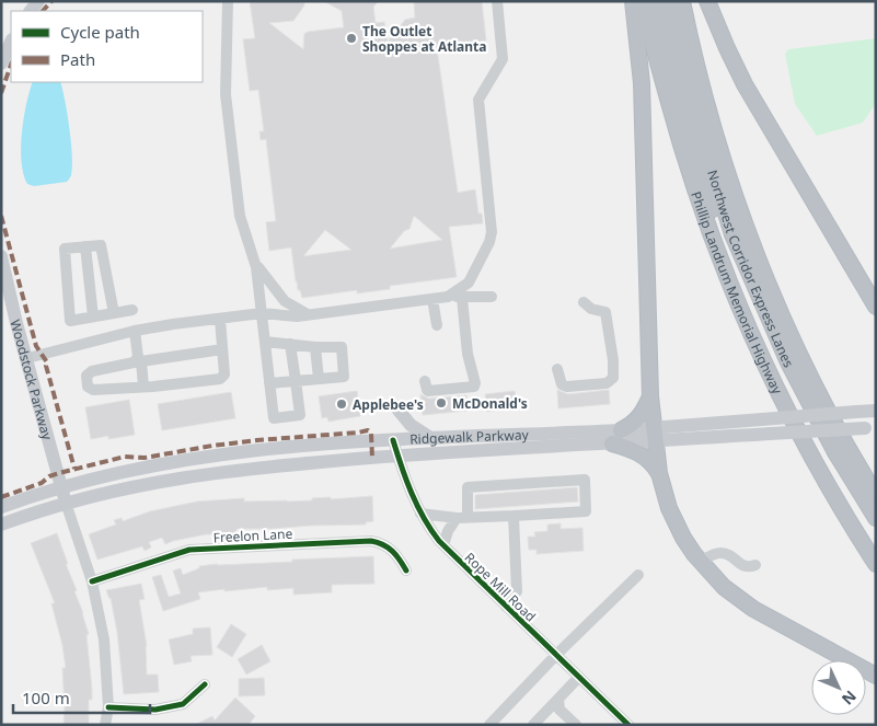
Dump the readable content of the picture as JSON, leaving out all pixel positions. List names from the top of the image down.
{
  "streets": {
    "highway": ["Northwest Corridor Express Lanes", "Phillip Landrum Memorial Highway"],
    "main road": ["Woodstock Parkway", "Ridgewalk Parkway"],
    "street": ["Freelon Lane", "Rope Mill Road"]
  },
  "crossings": [
    ["Woodstock Parkway", "Ridgewalk Parkway"],
    ["Ridgewalk Parkway", "Rope Mill Road"]
  ],
  "places": ["The Outlet Shoppes at Atlanta", "McDonald's", "Applebee's"],
  "legend": ["Cycle path", "Path"],
  "scale_bar": "100 m",
  "north": "bottom right"
}
